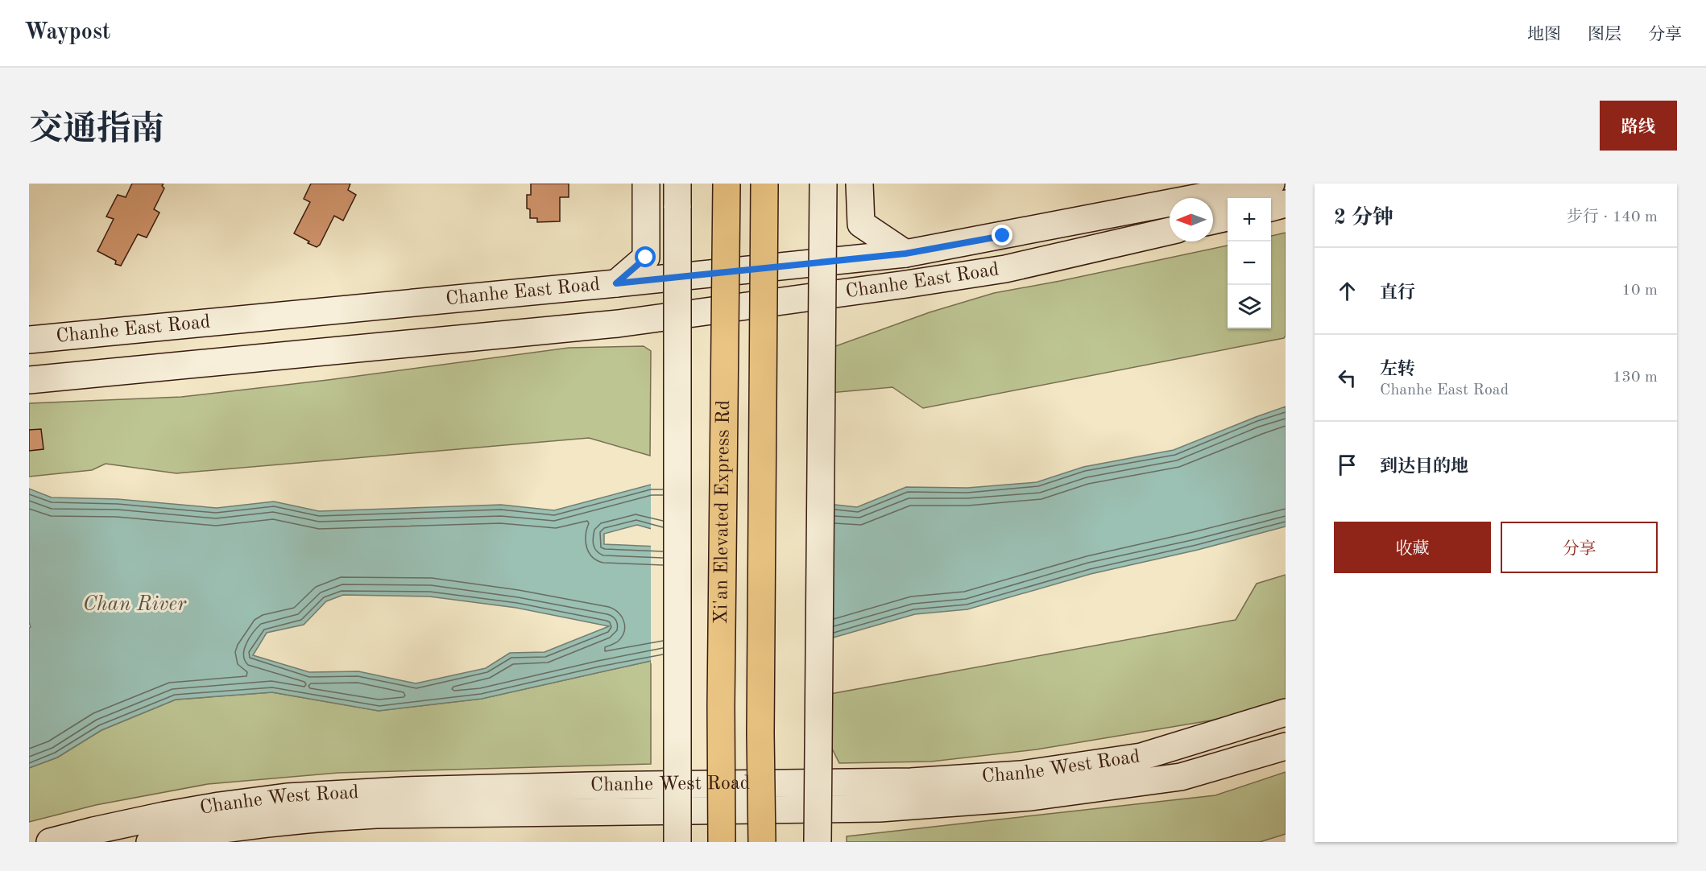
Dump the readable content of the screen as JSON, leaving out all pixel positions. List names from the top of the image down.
{
  "streets": {
    "highway": ["Xi'an Elevated Express Rd"],
    "main road": ["Chanhe East Road", "Chanhe West Road"]
  },
  "water": ["Chan River"],
  "north": "left",
  "page": {
    "header": "Waypost",
    "nav": ["地图", "图层", "分享"],
    "title": "交通指南",
    "buttons": [
      "路线",
      ["收藏", "分享"]
    ],
    "heading": ["2 分钟", "步行 · 140 m"],
    "map_buttons": ["+", "−"],
    "list": [
      ["直行", "10 m"],
      ["左转", "Chanhe East Road", "130 m"],
      "到达目的地"
    ]
  }
}
